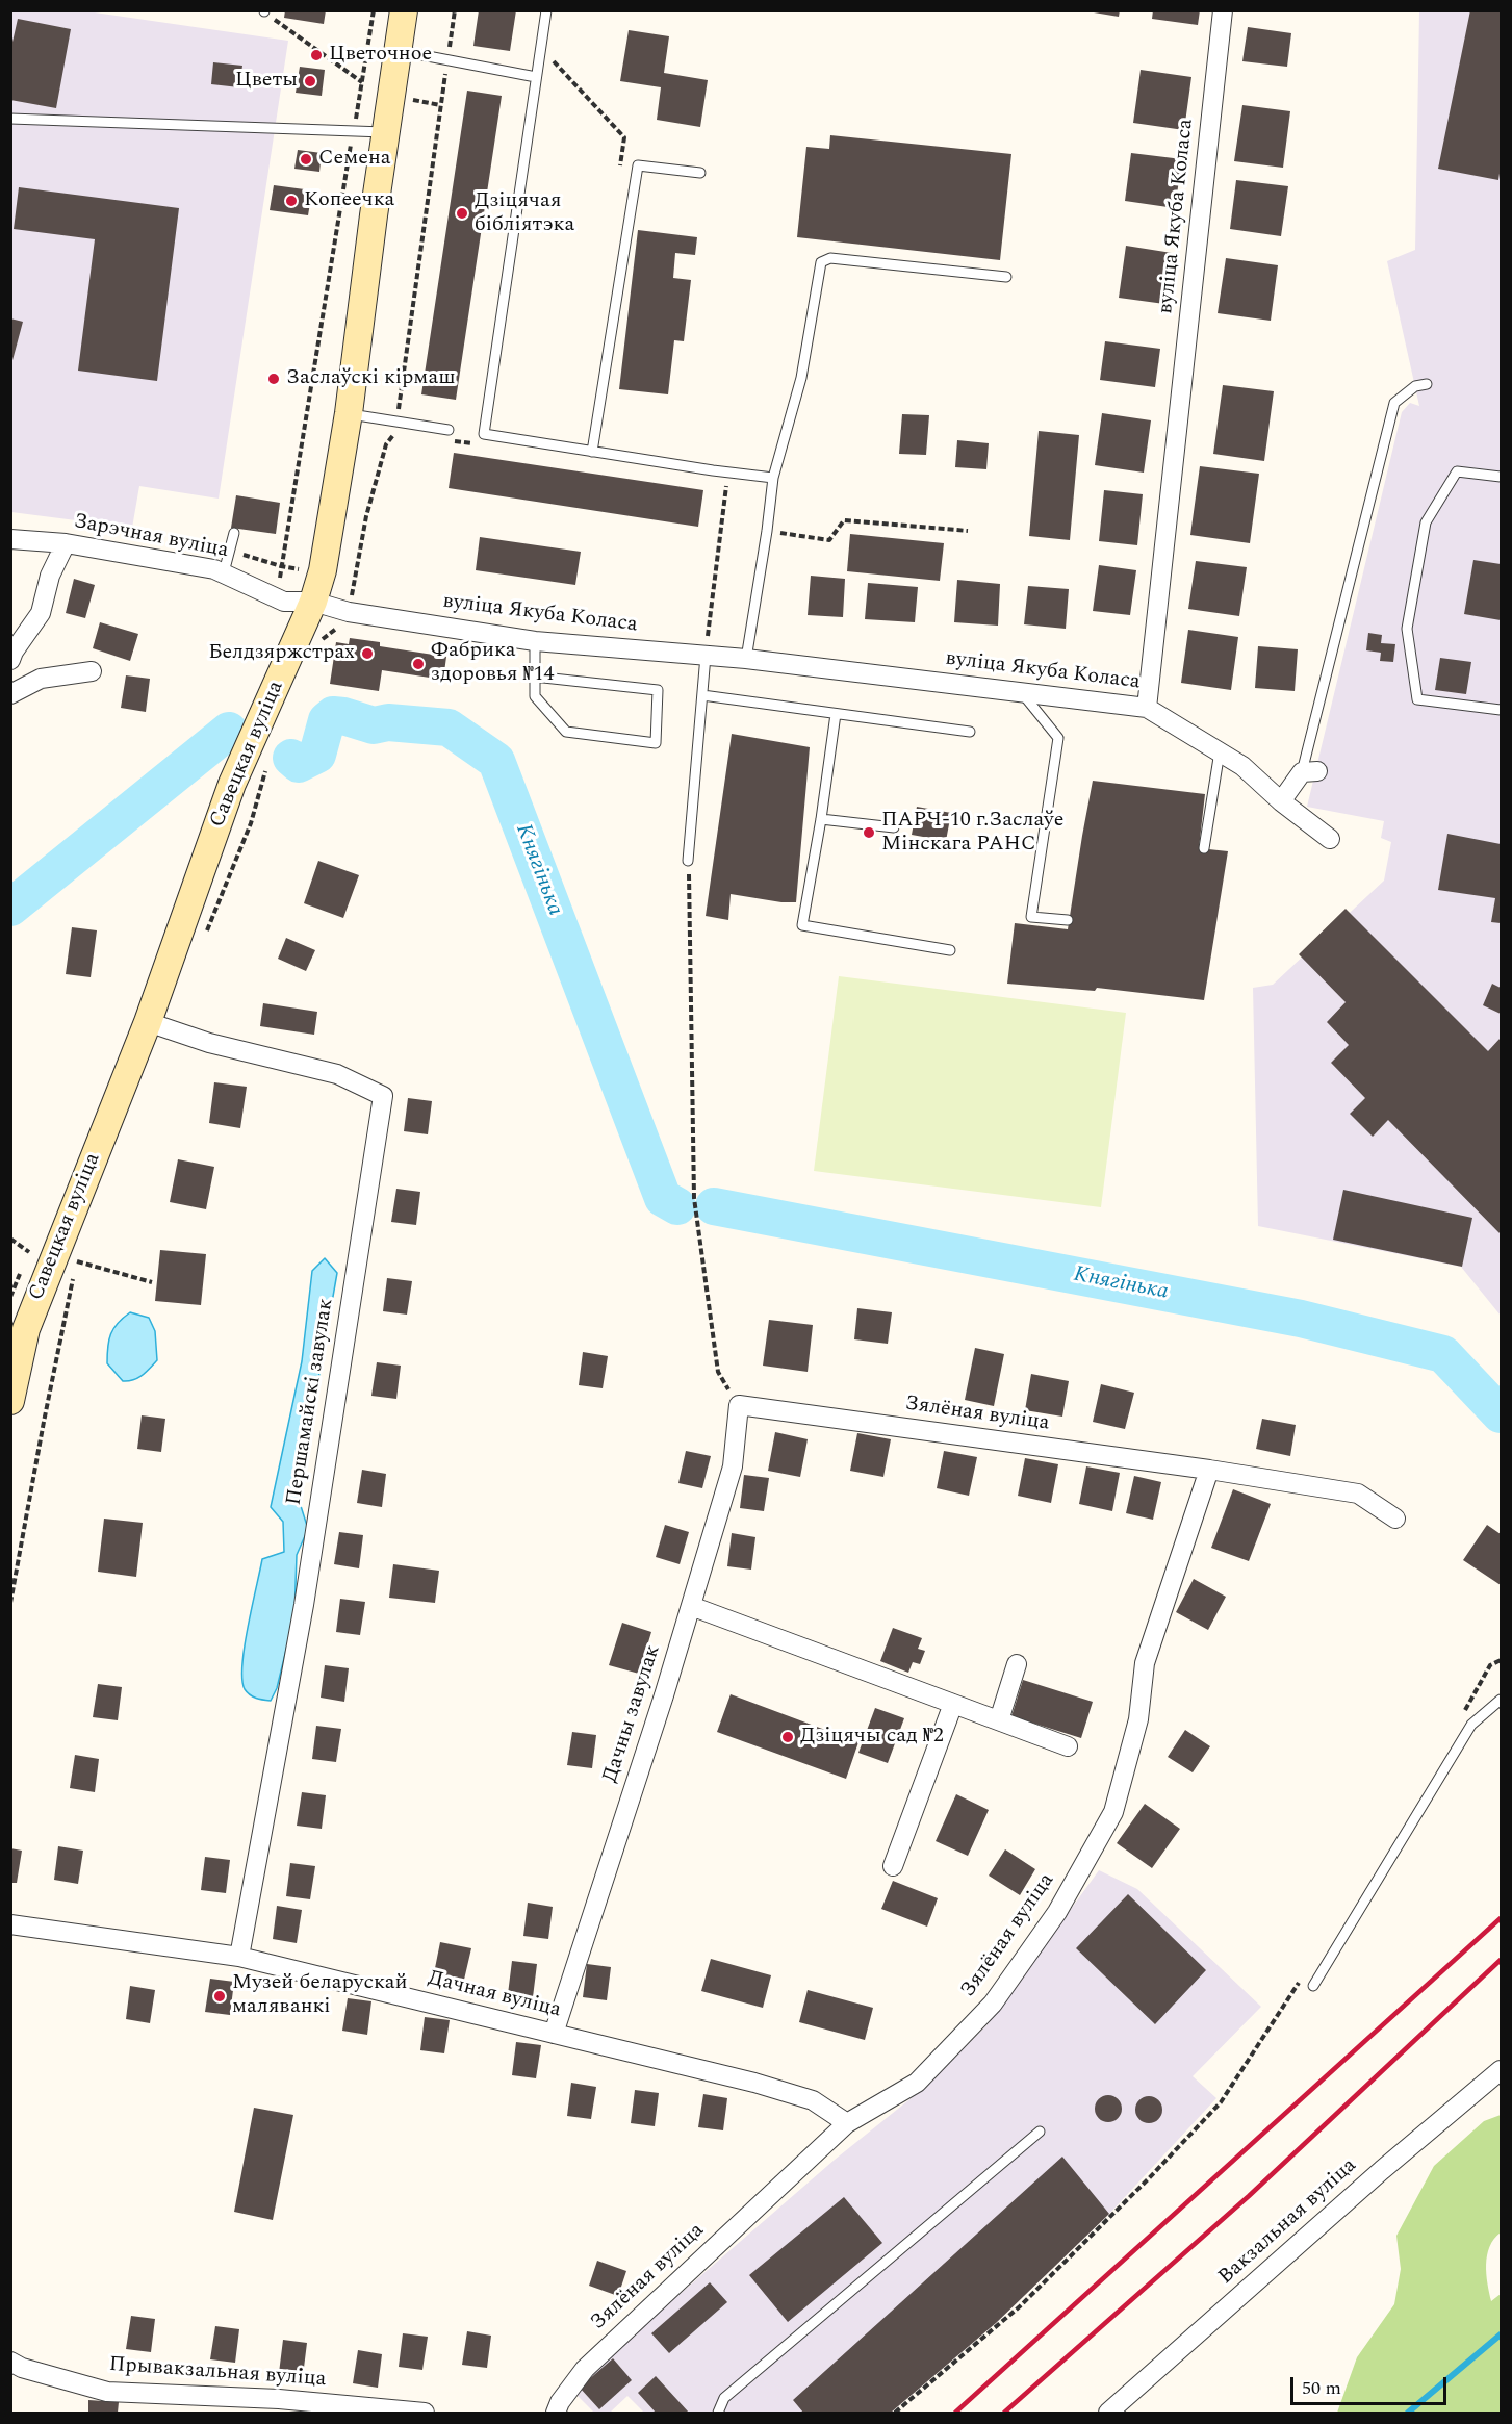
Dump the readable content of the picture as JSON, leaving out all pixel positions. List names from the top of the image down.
{
  "streets": {
    "main road": ["Савецкая вуліца"],
    "street": [
      "вуліца Якуба Коласа",
      "Зарэчная вуліца",
      "Першамайскі завулак",
      "Зялёная вуліца",
      "Дачны завулак",
      "Дачная вуліца",
      "Вакзальная вуліца",
      "Прывакзальная вуліца"
    ]
  },
  "crossings": [
    ["вуліца Якуба Коласа", "Зарэчная вуліца"],
    ["вуліца Якуба Коласа", "Савецкая вуліца"],
    ["Зарэчная вуліца", "Савецкая вуліца"],
    ["Савецкая вуліца", "Першамайскі завулак"],
    ["Першамайскі завулак", "Дачная вуліца"],
    ["Зялёная вуліца", "Дачны завулак"],
    ["Зялёная вуліца", "Дачная вуліца"],
    ["Дачны завулак", "Дачная вуліца"]
  ],
  "water": ["Княгінька"],
  "places": [
    "Цветочное",
    "Цветы",
    "Семена",
    "Копеечка",
    "Дзіцячая бібліятэка",
    "Заслаўскі кірмаш",
    "Белдзяржстрах",
    "Фабрика здоровья №14",
    "ПАРЧ-10 г.Заслаўе Мінскага РАНС",
    "Дзіцячы сад №2",
    "Музей беларускай маляванкі"
  ],
  "scale_bar": "50 m"
}
